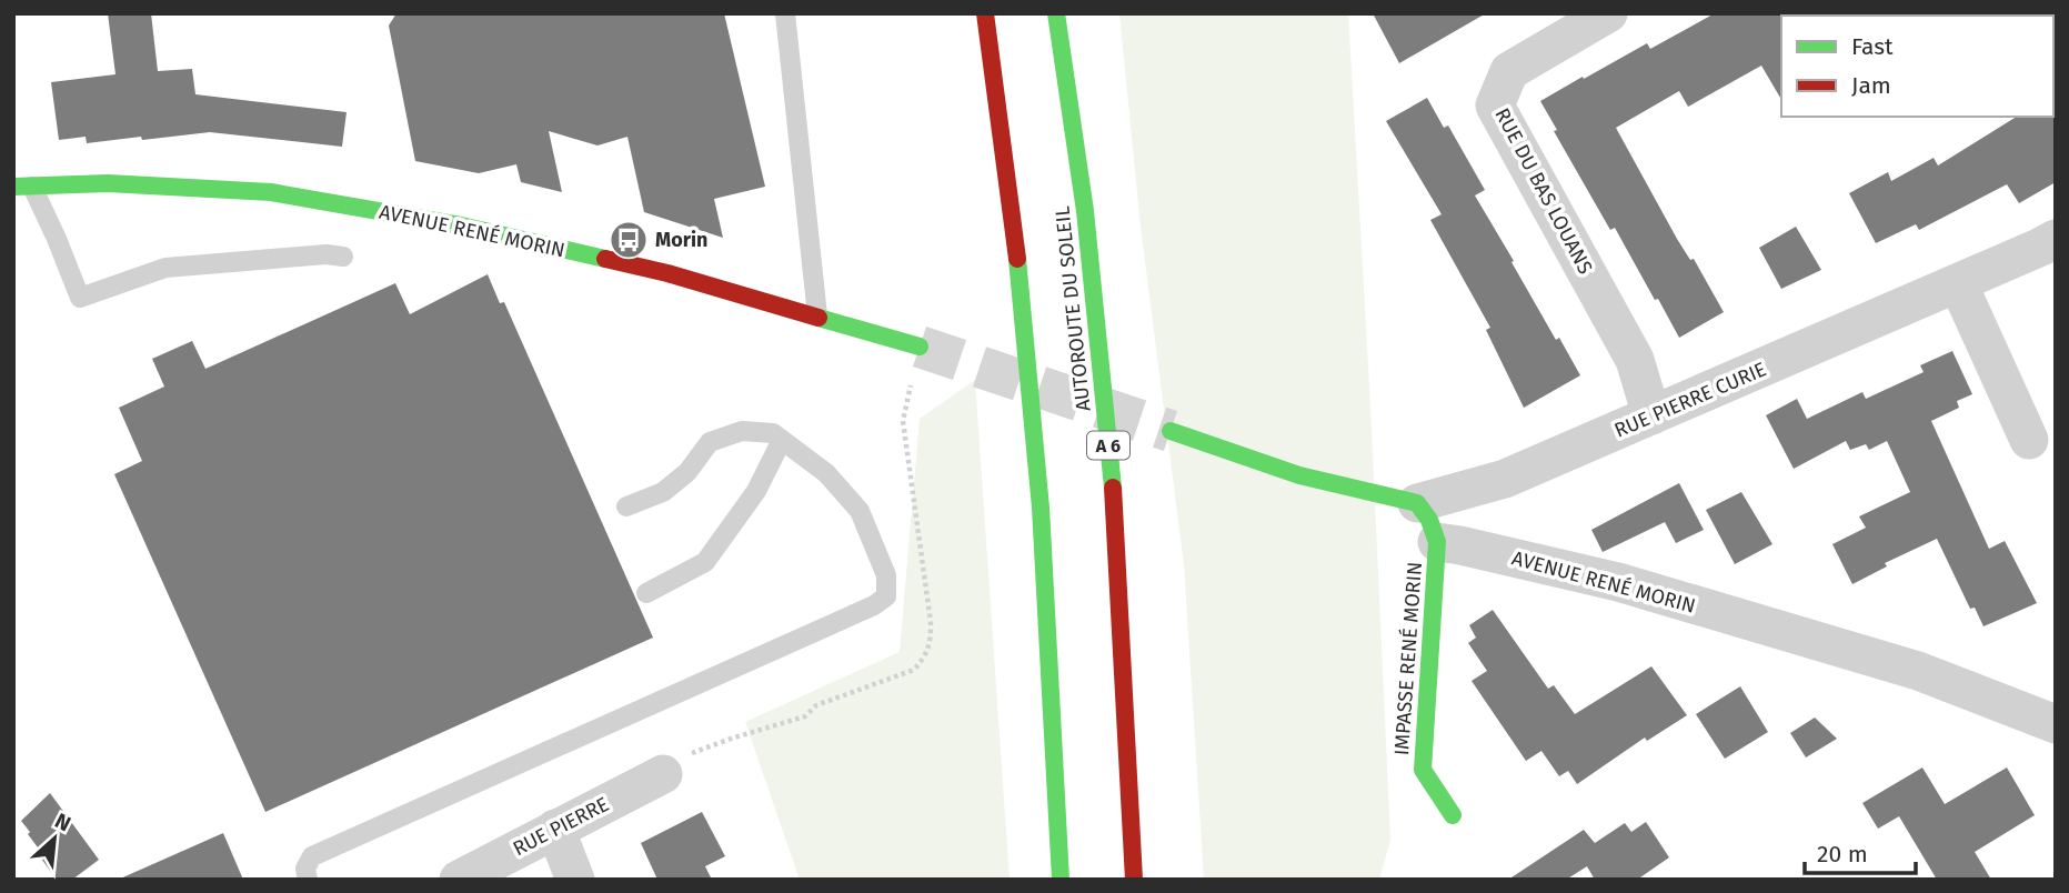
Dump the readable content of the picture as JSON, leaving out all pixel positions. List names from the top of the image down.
{
  "streets": {
    "main road": [
      "AVENUE RENÉ MORIN",
      "AUTOROUTE DU SOLEIL",
      "A 6",
      "IMPASSE RENÉ MORIN"
    ],
    "street": ["RUE DU BAS LOUANS", "RUE PIERRE CURIE", "RUE PIERRE"]
  },
  "crossings": [
    ["RUE DU BAS LOUANS", "RUE PIERRE CURIE"],
    ["AVENUE RENÉ MORIN", "IMPASSE RENÉ MORIN"]
  ],
  "places": {
    "bus stop": ["Morin"]
  },
  "legend": ["Fast", "Jam"],
  "scale_bar": "20 m",
  "north": "top right"
}
